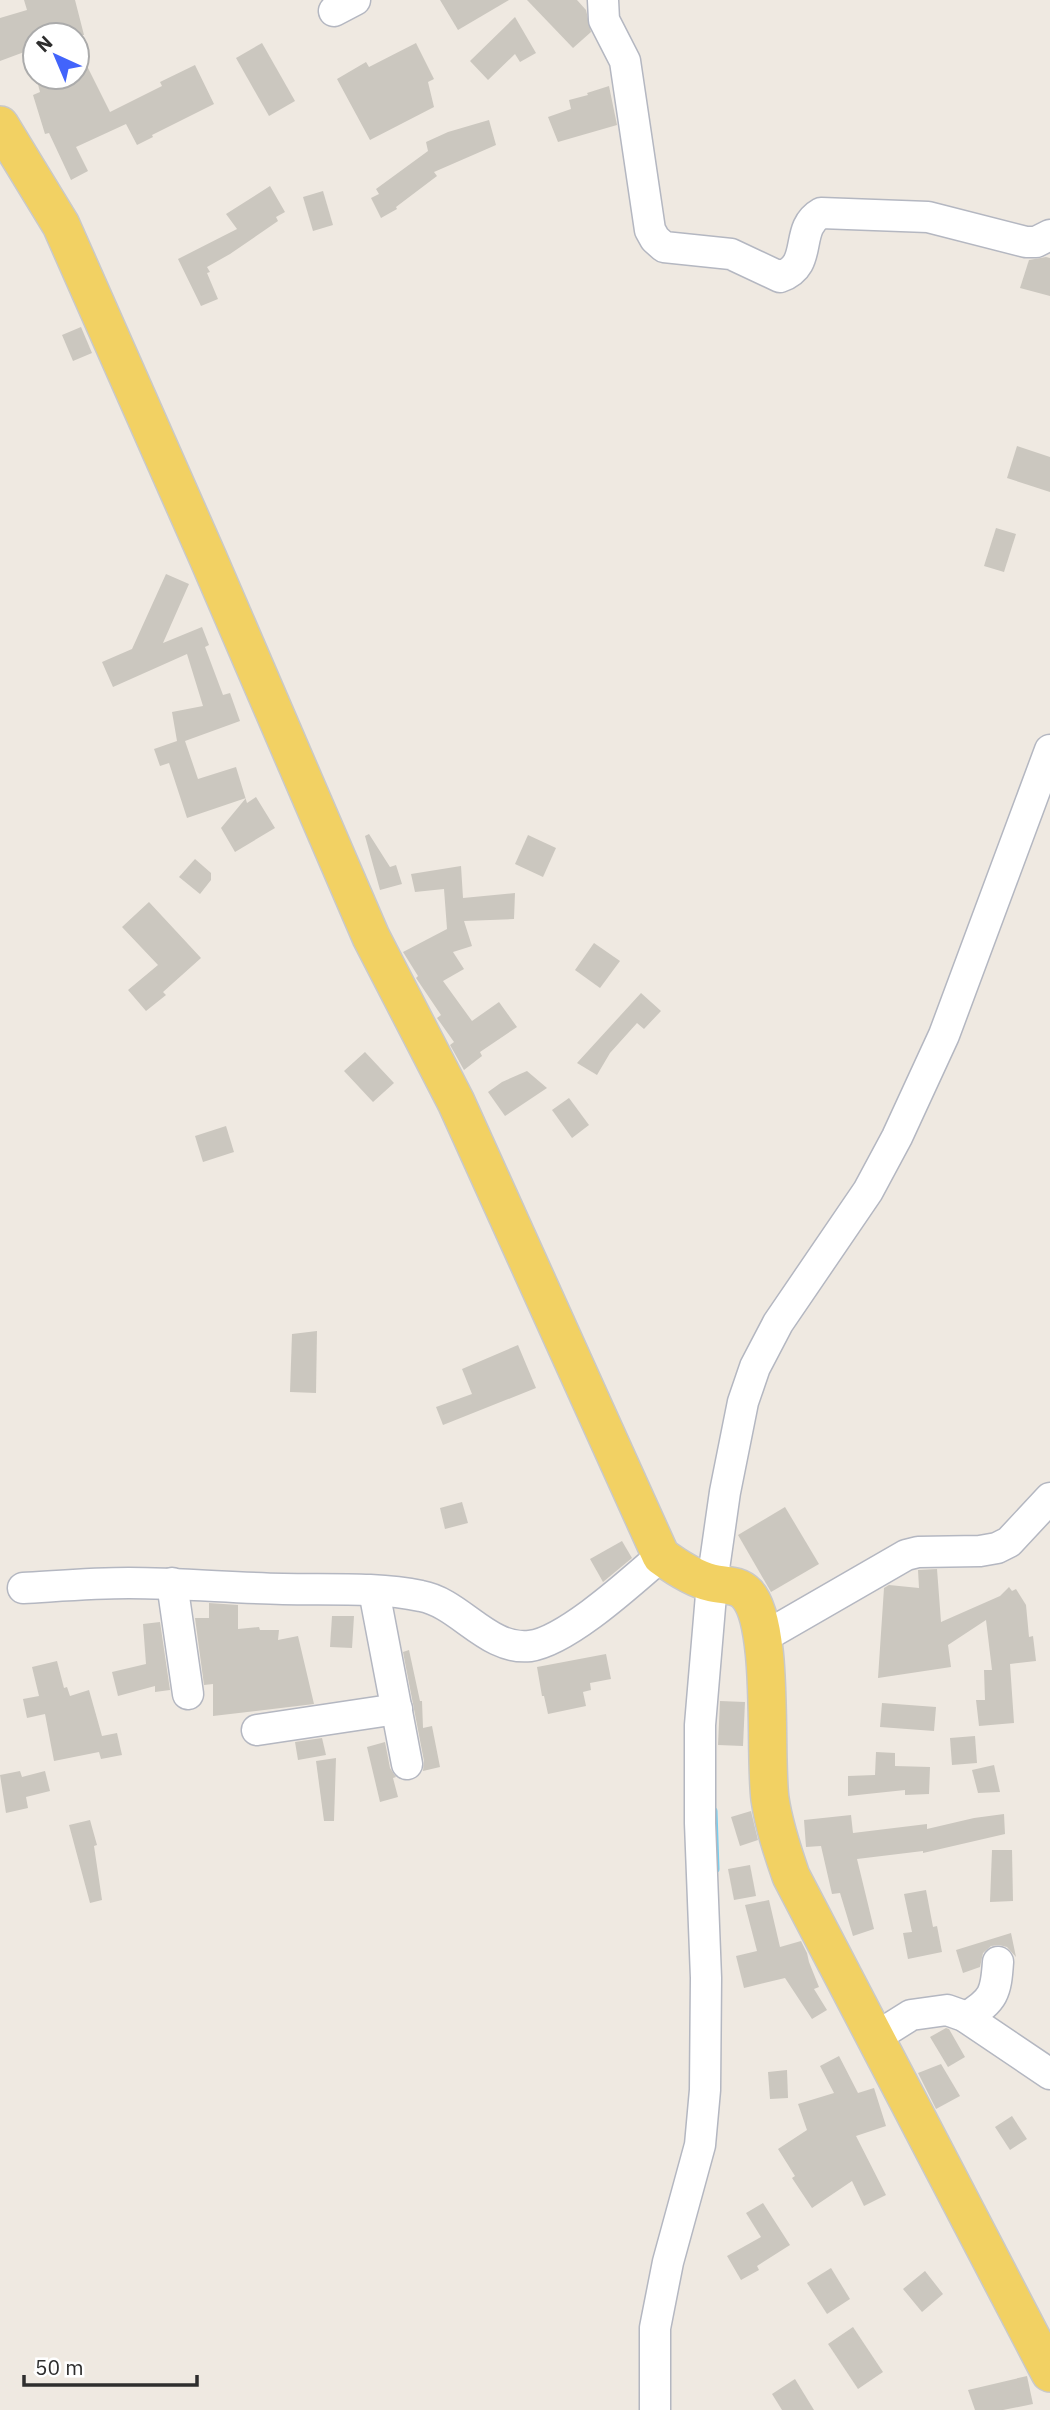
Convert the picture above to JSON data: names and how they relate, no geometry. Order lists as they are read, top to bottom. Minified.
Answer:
{"scale_bar":"50 m","north":"top left"}
